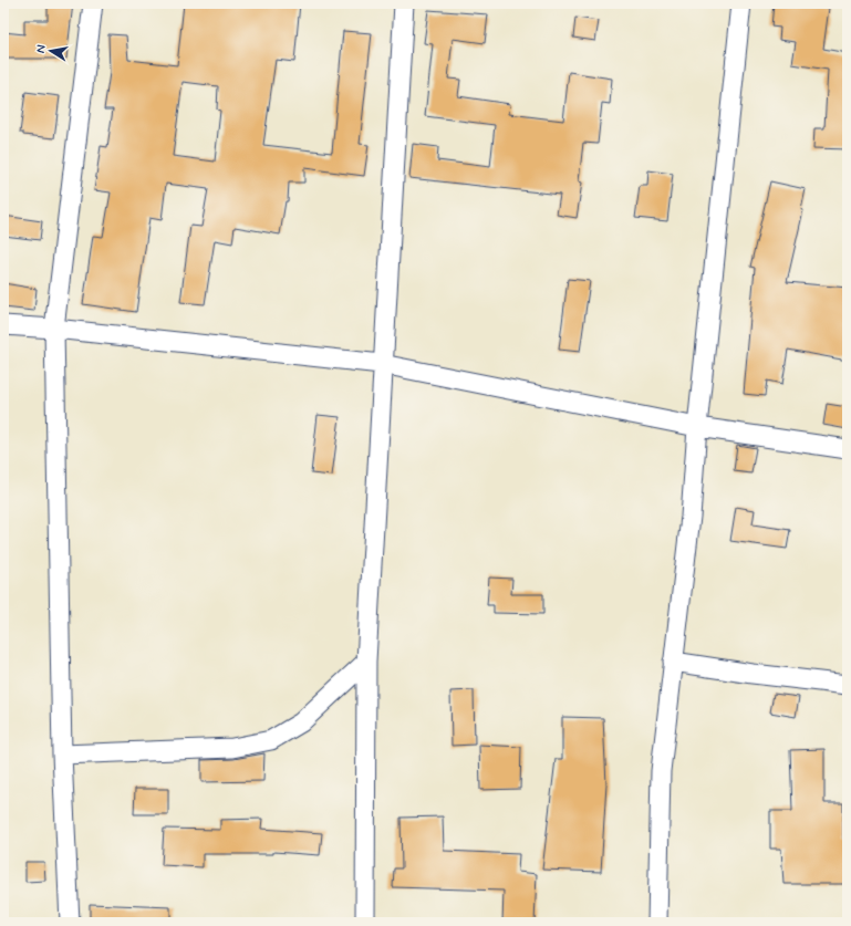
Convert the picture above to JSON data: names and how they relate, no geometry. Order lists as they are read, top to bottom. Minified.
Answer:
{"north":"left"}
